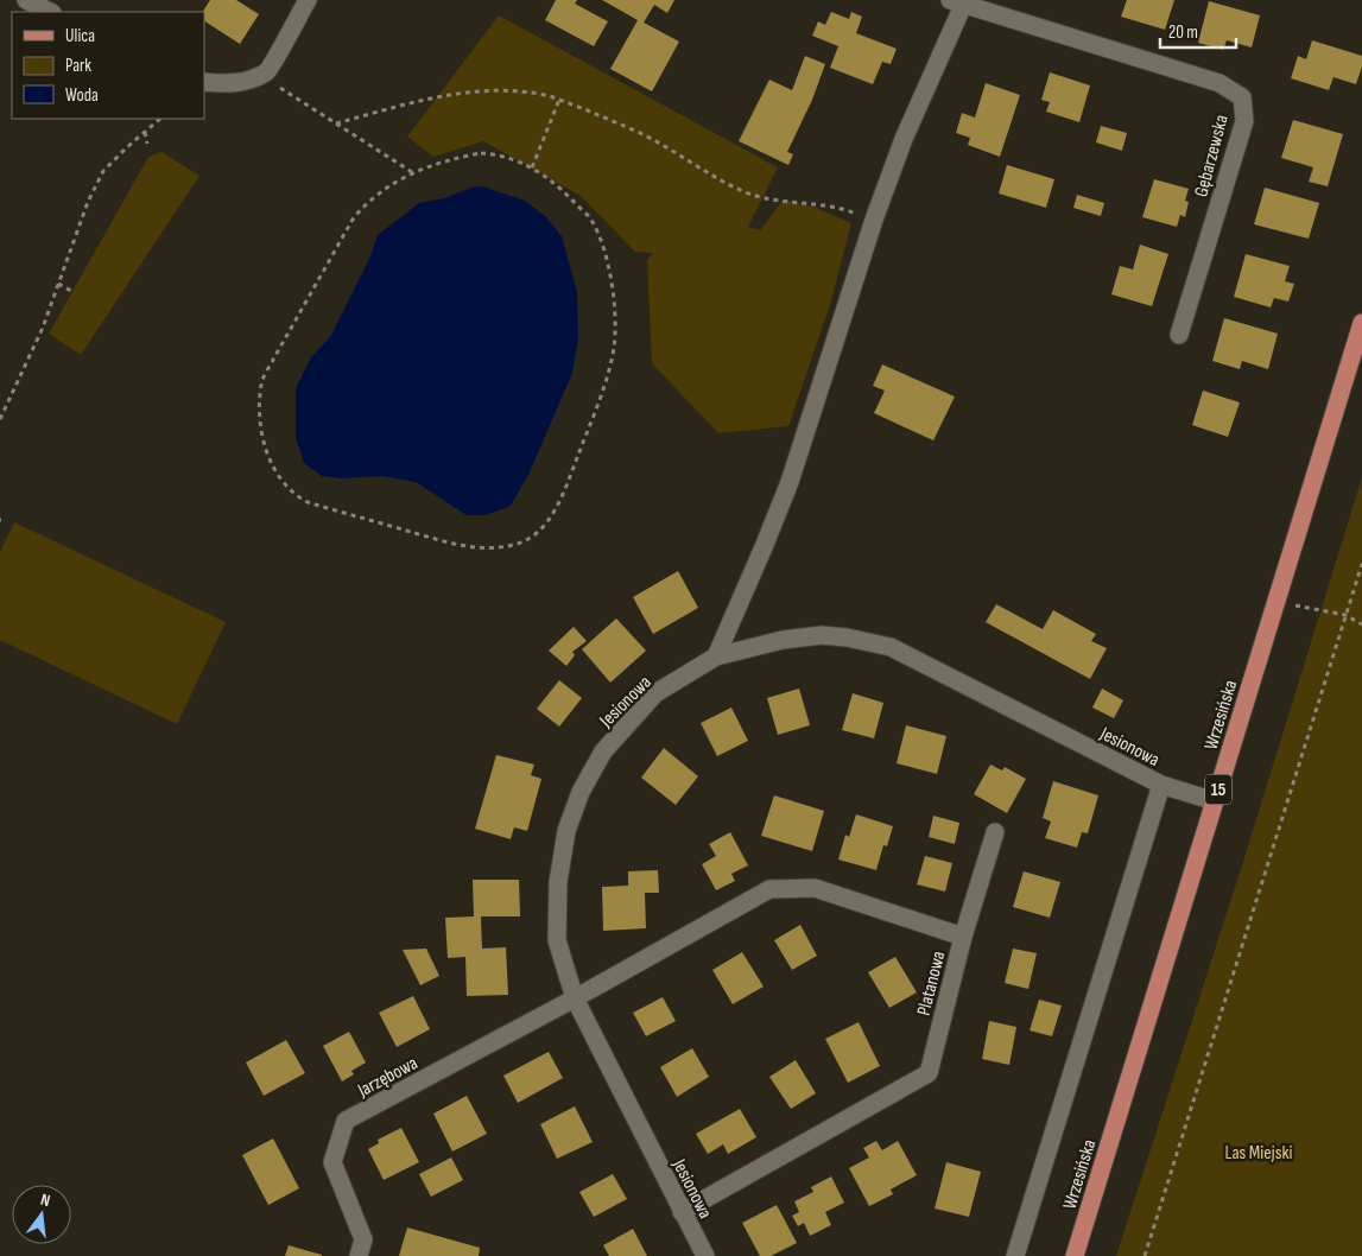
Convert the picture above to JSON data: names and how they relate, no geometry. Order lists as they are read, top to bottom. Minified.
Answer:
{"streets":{"main road":["Wrzesińska","15"],"street":["Gębarzewska","Jesionowa","Platanowa","Jarzębowa"]},"crossings":[["Jesionowa","Wrzesińska"],["Jesionowa","Platanowa"],["Jesionowa","Jarzębowa"],["Platanowa","Jarzębowa"]],"parks":["Las Miejski"],"legend":["Ulica","Park","Woda"],"scale_bar":"20 m","north":"top"}
